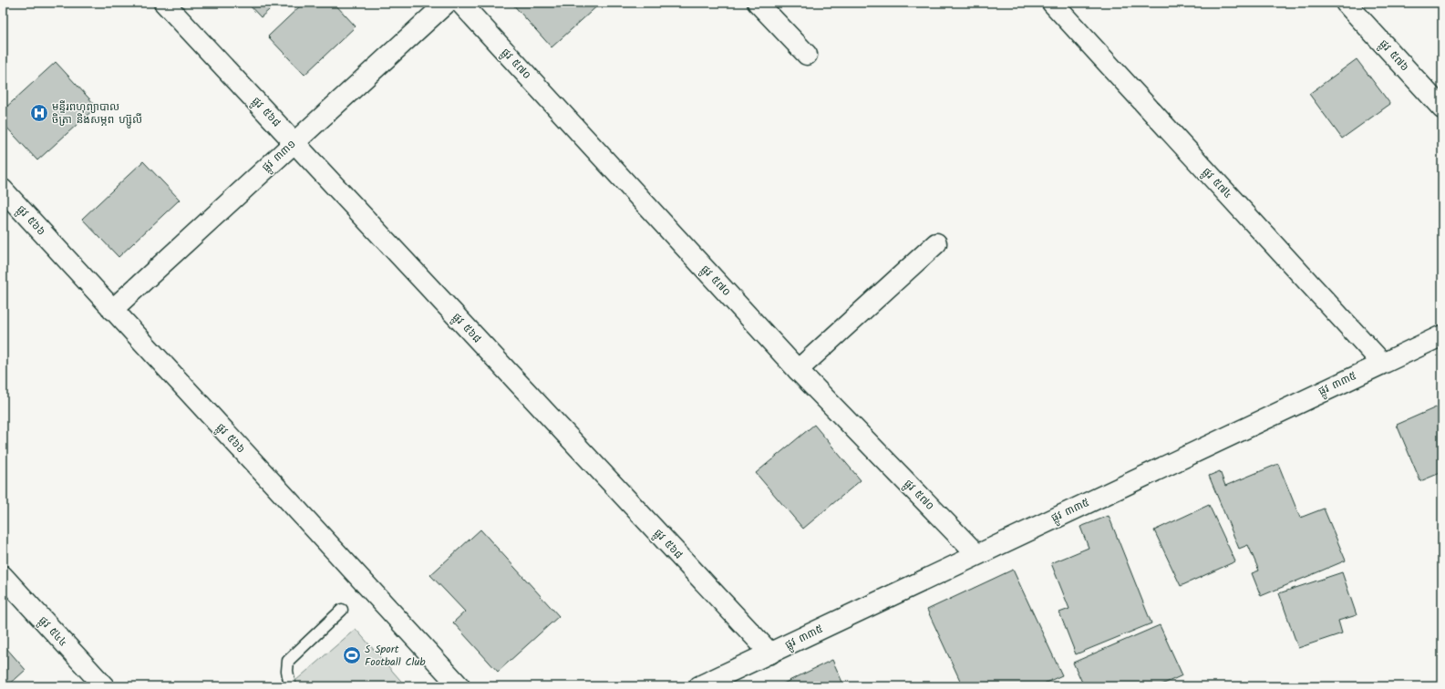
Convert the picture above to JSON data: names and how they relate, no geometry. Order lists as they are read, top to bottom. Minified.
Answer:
{"streets":{"street":["ផ្លូវ ៥៧៦","ផ្លូវ ៥៧០","ផ្លូវ ៥៦៨","ផ្លូវ ៣៣១","ផ្លូវ ៥៧៤","ផ្លូវ ៥៦៦","ផ្លូវ ៣៣៥","ផ្លូវ ៥៤៤"]},"crossings":[["ផ្លូវ ៥៧០","ផ្លូវ ៣៣៥"],["ផ្លូវ ៥៦៨","ផ្លូវ ៣៣១"],["ផ្លូវ ៥៦៨","ផ្លូវ ៣៣៥"],["ផ្លូវ ៣៣១","ផ្លូវ ៥៦៦"],["ផ្លូវ ៥៧៤","ផ្លូវ ៣៣៥"]],"places":{"hospital":["មន្ទីរពហុព្យាបាល ចិត្រា និងសម្ភព ហ្ស៊ូលី"],"sports":["S Sport Football Club"]}}
